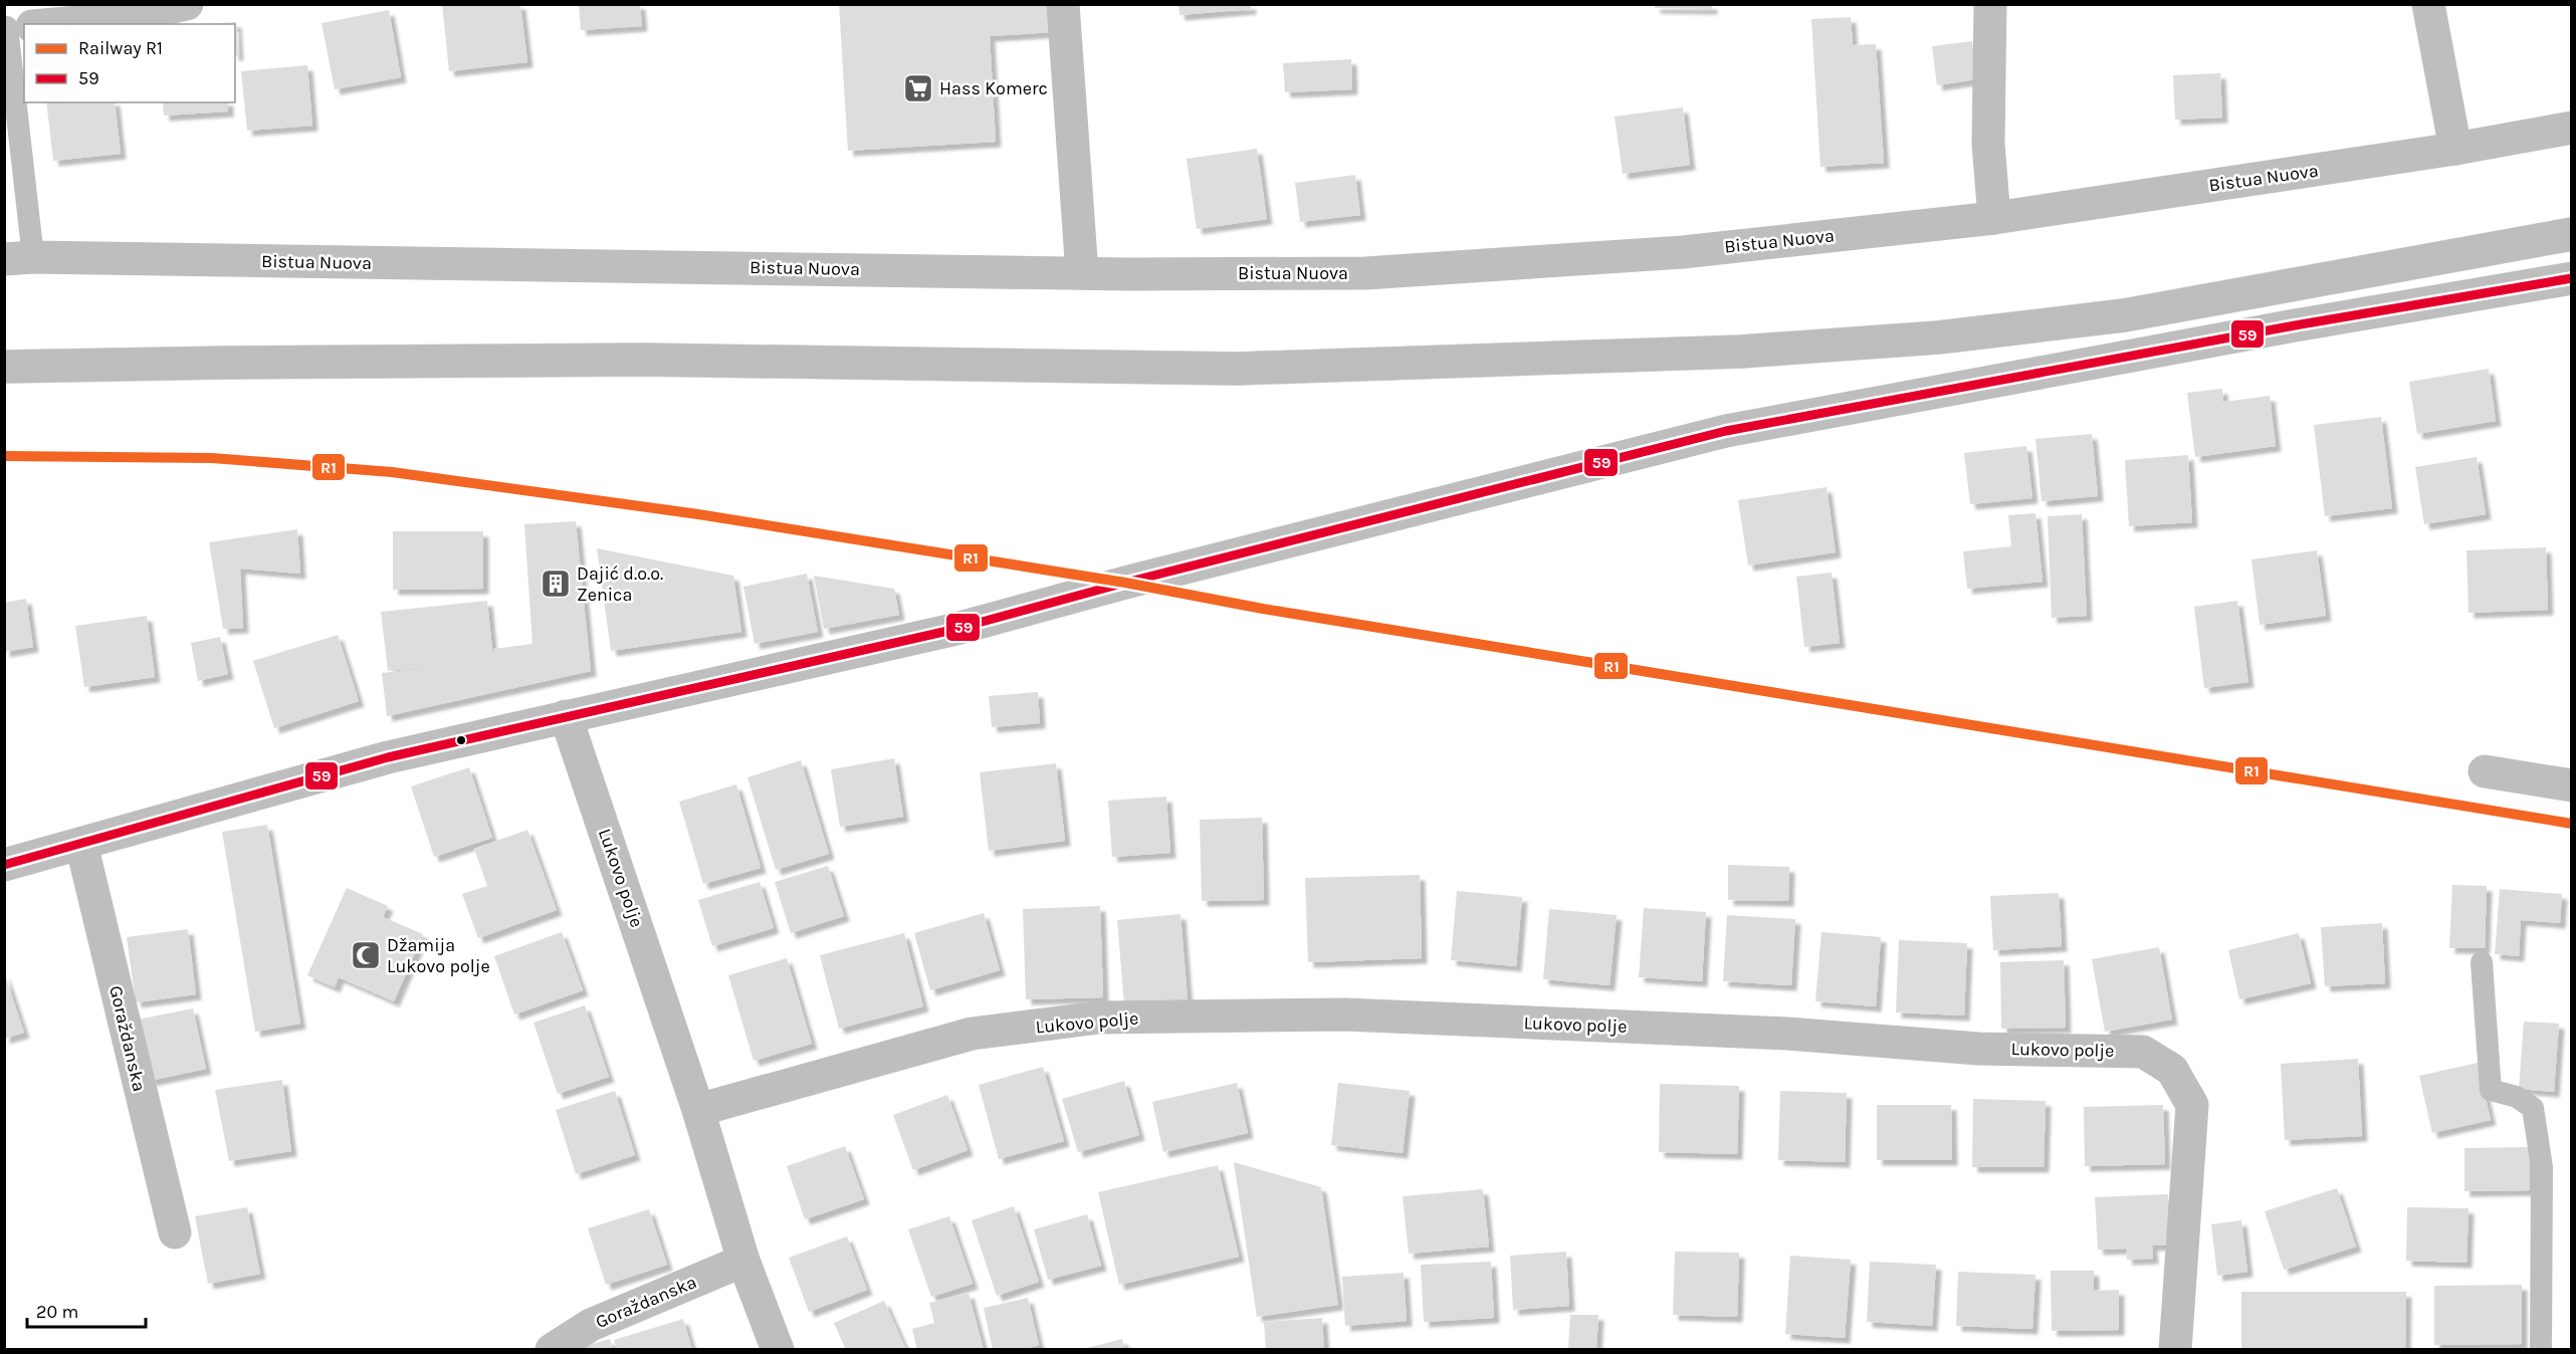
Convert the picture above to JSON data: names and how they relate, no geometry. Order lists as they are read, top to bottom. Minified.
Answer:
{"streets":{"street":["Bistua Nuova","Lukovo polje","Goraždanska"]},"crossings":[["Lukovo polje","Goraždanska"]],"places":{"supermarket":["Hass Komerc"],"building":["Dajić d.o.o. Zenica"],"mosque":["Džamija Lukovo polje"]},"lines":["transit line 59","rail line R1"],"legend":["Railway R1","59"],"scale_bar":"20 m"}
